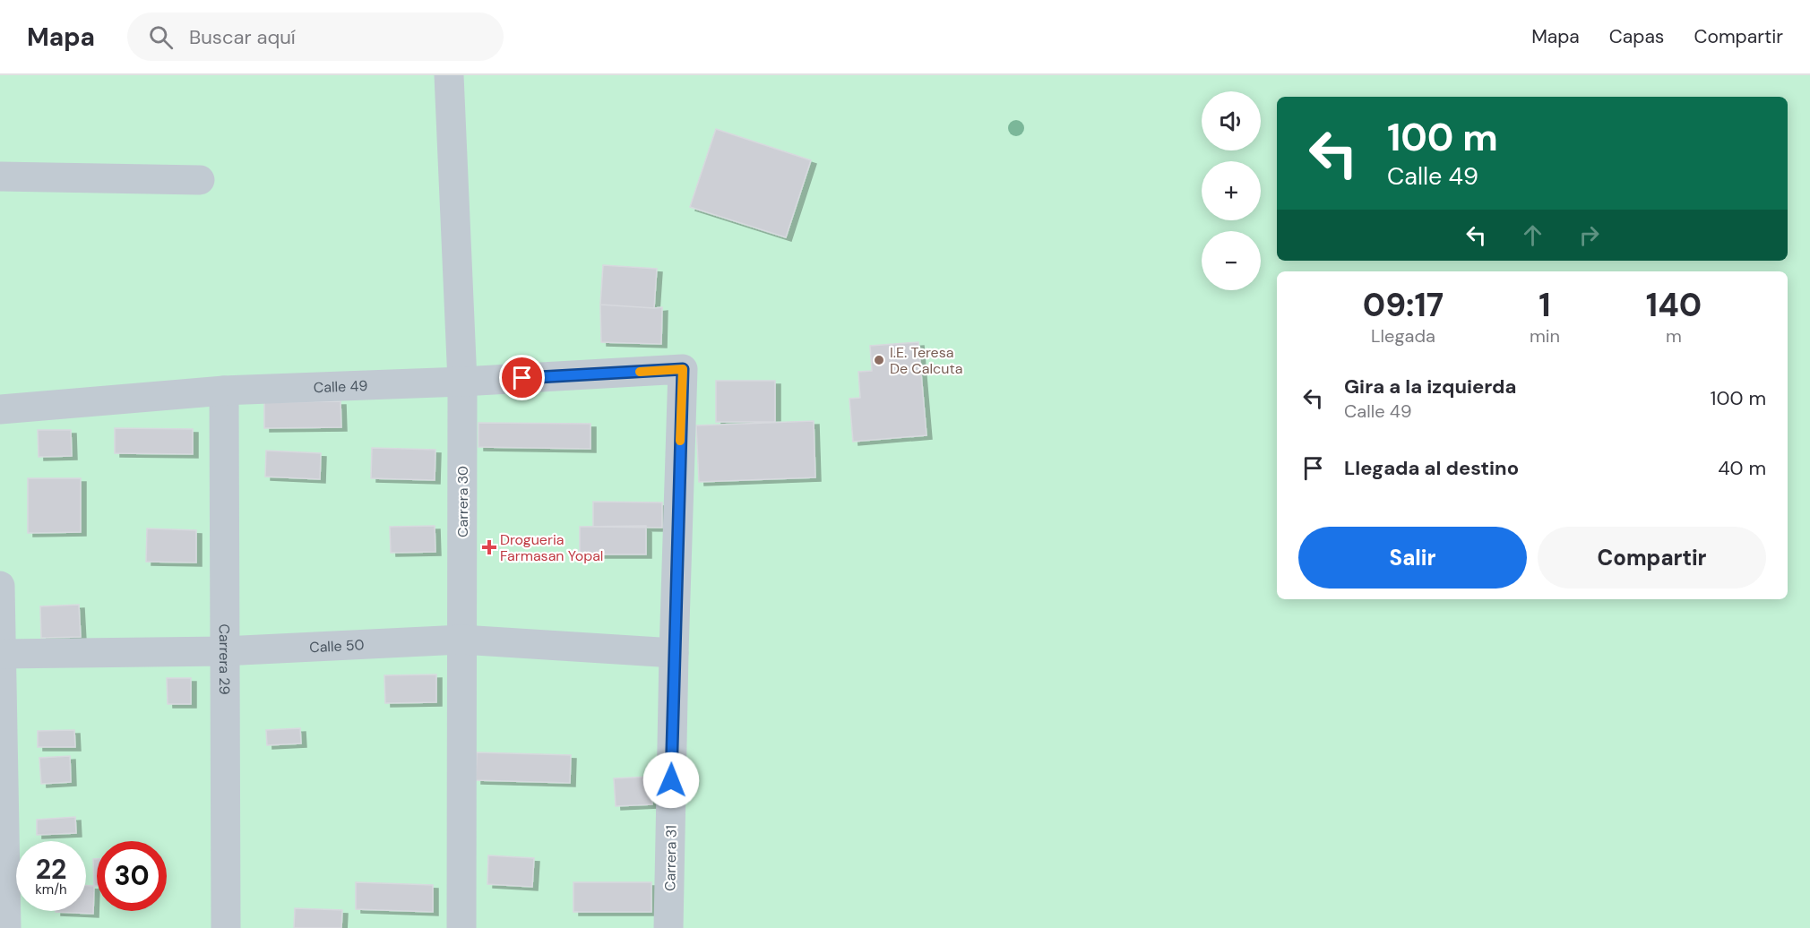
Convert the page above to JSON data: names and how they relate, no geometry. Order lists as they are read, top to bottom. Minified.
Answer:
{"streets":{"street":["Calle 49","Carrera 30","Calle 50","Carrera 29","Carrera 31"]},"crossings":[["Calle 49","Carrera 30"],["Calle 49","Carrera 29"],["Calle 49","Carrera 31"],["Carrera 30","Calle 50"],["Calle 50","Carrera 29"],["Calle 50","Carrera 31"]],"places":{"other":["I.E. Teresa De Calcuta"],"health":["Drogueria Farmasan Yopal"]},"page":{"header":"Mapa","search":"Buscar aquí","nav":["Mapa","Capas","Compartir"],"map_buttons":["+","−"],"turn":["100 m","Calle 49"],"eta":["09:17","Llegada","1","min","140","m"],"list":[{"name":"Gira a la izquierda","note":"Calle 49","value":"100 m"},{"name":"Llegada al destino","value":"40 m"}],"buttons":["Salir","Compartir"],"speed":"22 km/h","limit":"30"}}
